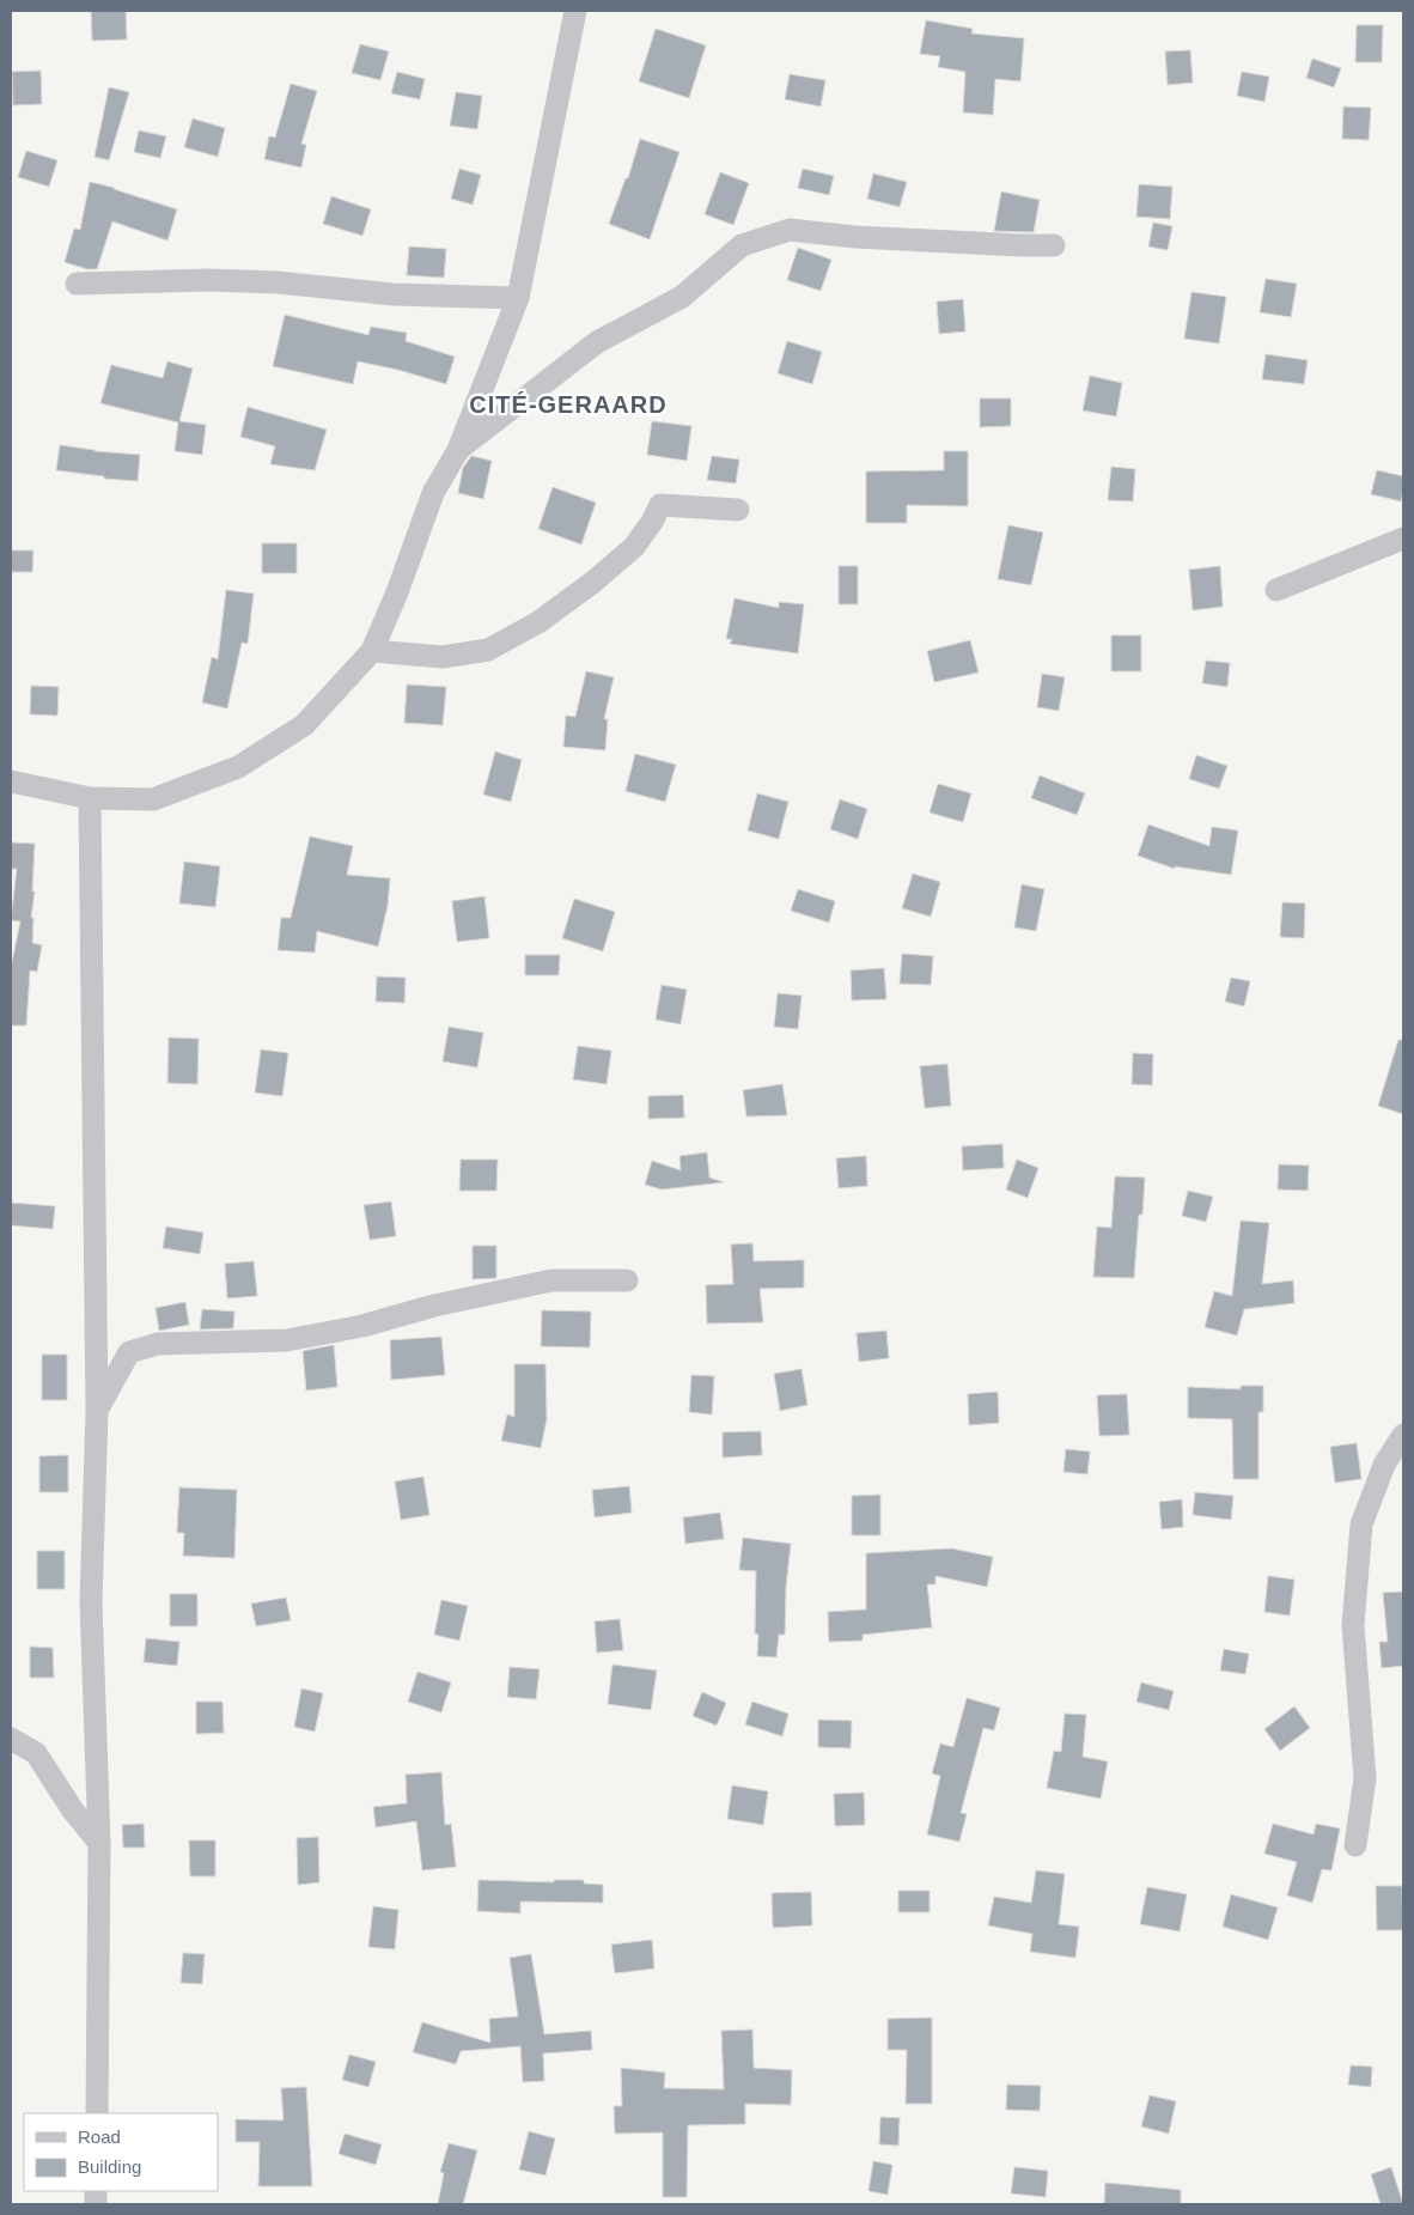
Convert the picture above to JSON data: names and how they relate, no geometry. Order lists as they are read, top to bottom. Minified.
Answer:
{"districts":["CITÉ-GERAARD"],"legend":["Road","Building"]}
